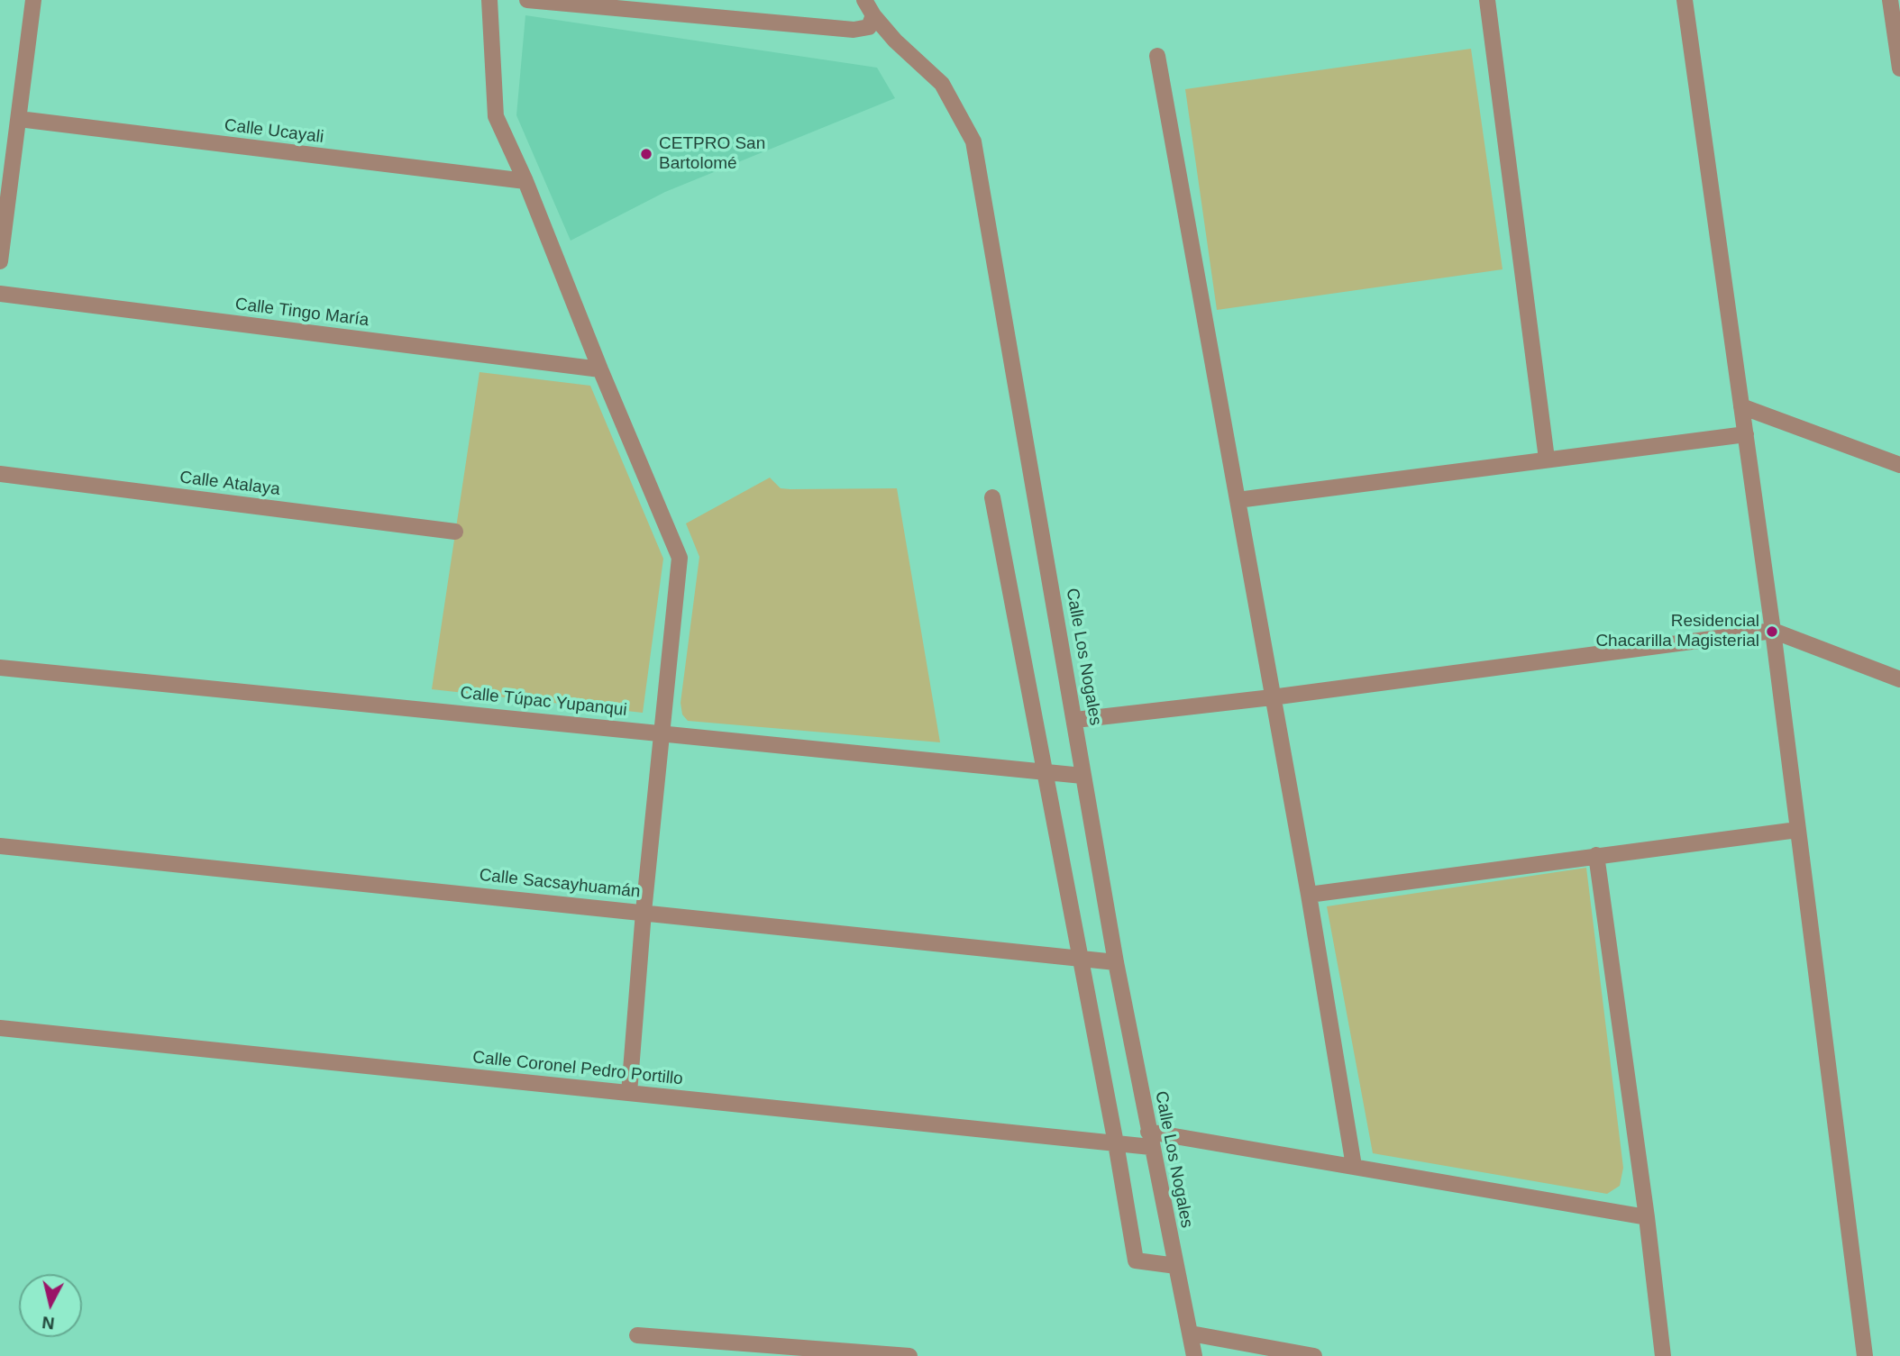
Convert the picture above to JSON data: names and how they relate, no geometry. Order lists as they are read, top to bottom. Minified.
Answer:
{"streets":{"street":["Calle Ucayali","Calle Tingo María","Calle Atalaya","Calle Los Nogales","Calle Túpac Yupanqui","Calle Sacsayhuamán","Calle Coronel Pedro Portillo"]},"crossings":[["Calle Los Nogales","Calle Túpac Yupanqui"],["Calle Los Nogales","Calle Sacsayhuamán"],["Calle Los Nogales","Calle Coronel Pedro Portillo"]],"places":["CETPRO San Bartolomé","Residencial Chacarilla Magisterial"],"north":"bottom"}
